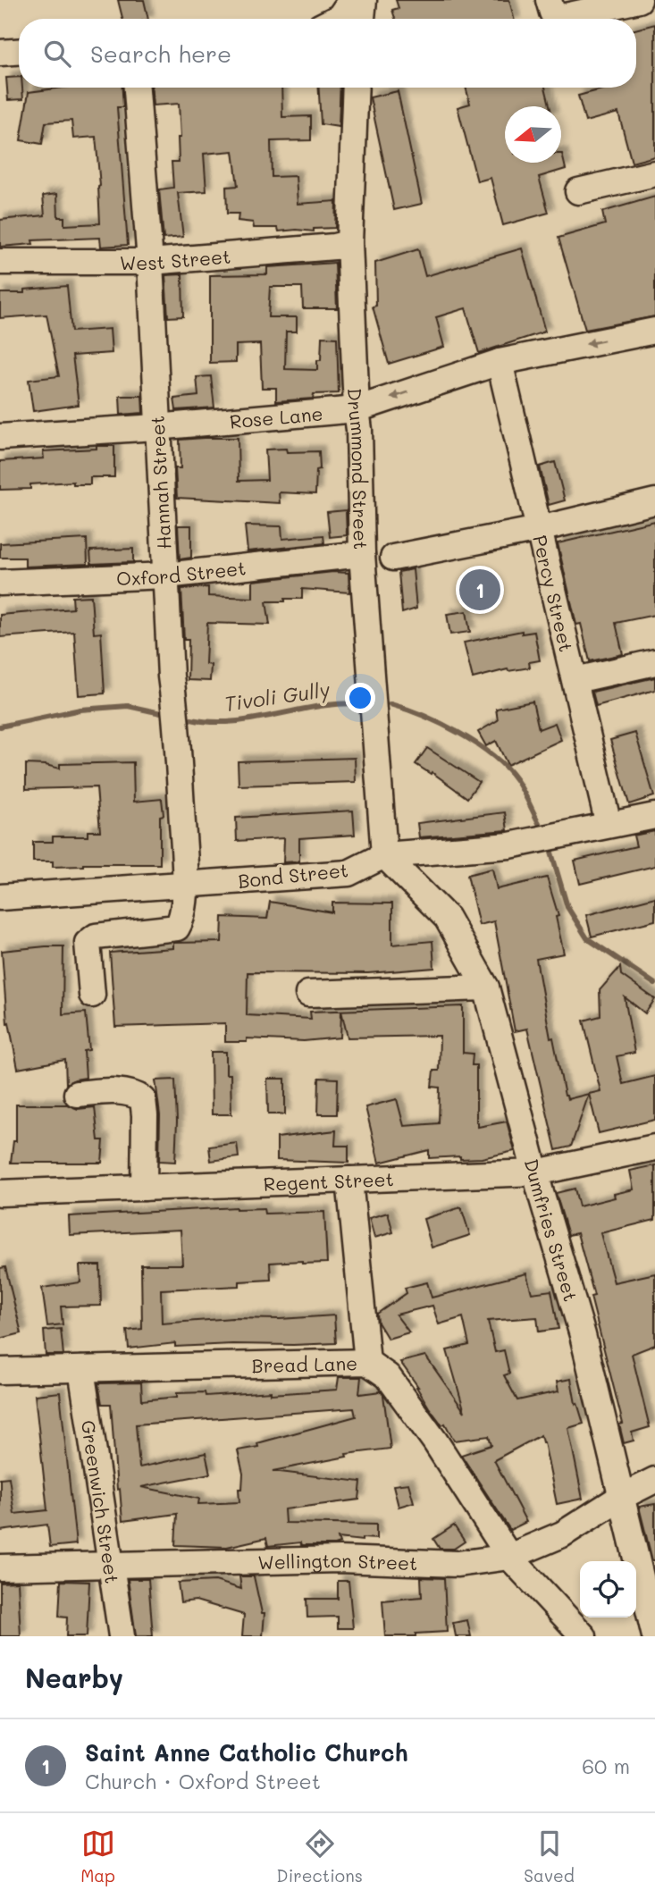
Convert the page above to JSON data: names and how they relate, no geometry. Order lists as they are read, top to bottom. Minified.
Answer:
{"streets":{"street":["West Street","Rose Lane","Drummond Street","Hannah Street","Oxford Street","Percy Street","Bond Street","Regent Street","Dumfries Street","Bread Lane","Greenwich Street","Wellington Street"]},"crossings":[["West Street","Drummond Street"],["West Street","Hannah Street"],["Rose Lane","Drummond Street"],["Rose Lane","Hannah Street"],["Rose Lane","Percy Street"],["Drummond Street","Oxford Street"],["Drummond Street","Bond Street"],["Drummond Street","Dumfries Street"],["Hannah Street","Oxford Street"],["Hannah Street","Bond Street"],["Percy Street","Bond Street"],["Bond Street","Dumfries Street"],["Regent Street","Dumfries Street"],["Dumfries Street","Wellington Street"],["Bread Lane","Greenwich Street"],["Bread Lane","Wellington Street"],["Greenwich Street","Wellington Street"]],"water":["Tivoli Gully"],"north":"left","page":{"search":"Search here","pins":"1","heading":"Nearby","list":[{"mark":"1","name":"Saint Anne Catholic Church","note":"Church · Oxford Street","value":"60 m"}],"nav":["Map","Directions","Saved"]}}
